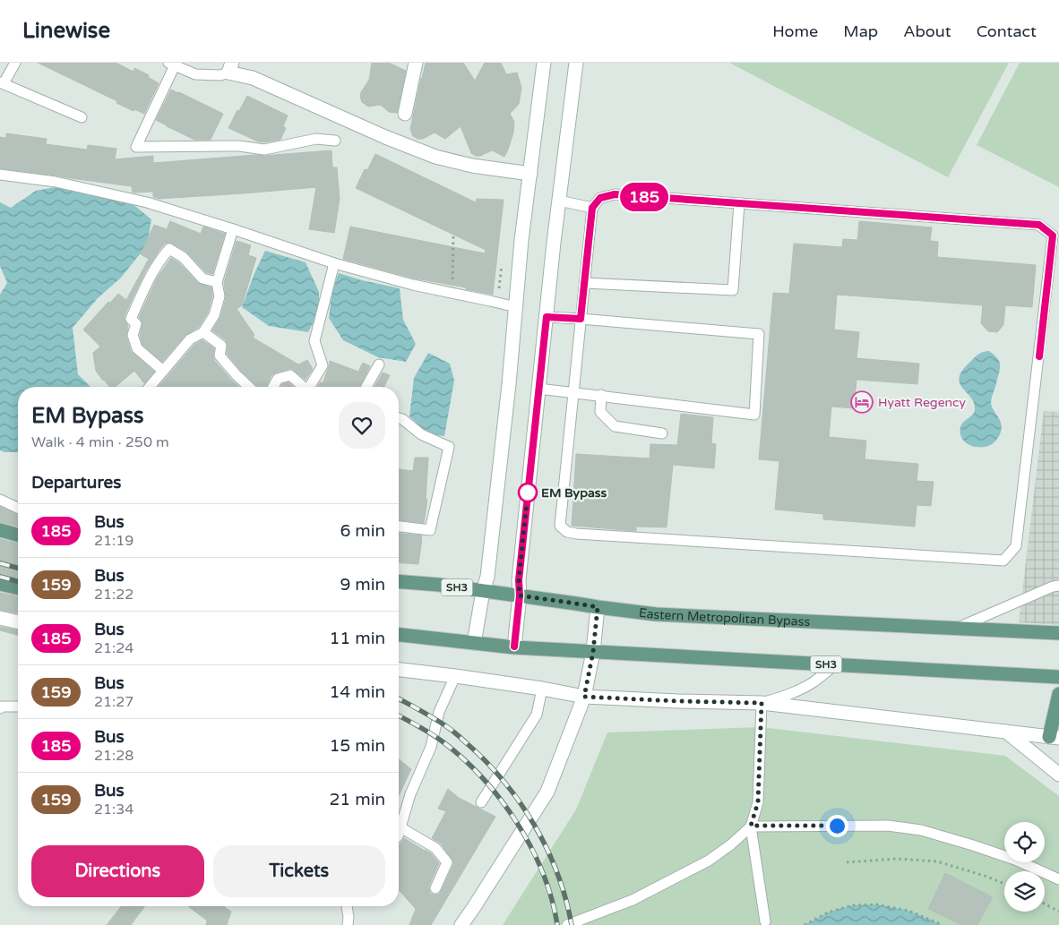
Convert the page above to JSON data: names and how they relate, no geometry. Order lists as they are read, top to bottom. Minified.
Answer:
{"streets":{"main road":["SH3","Eastern Metropolitan Bypass"]},"places":{"hotel":["Hyatt Regency"],"other":["EM Bypass"]},"lines":["bus line 185"],"page":{"header":"Linewise","nav":["Home","Map","About","Contact"],"on_map":"185","heading":[["EM Bypass","Walk · 4 min · 250 m"],"Departures"],"list":[{"mark":"185","name":"Bus","note":"21:19","value":"6 min"},{"mark":"159","name":"Bus","note":"21:22","value":"9 min"},{"mark":"185","name":"Bus","note":"21:24","value":"11 min"},{"mark":"159","name":"Bus","note":"21:27","value":"14 min"},{"mark":"185","name":"Bus","note":"21:28","value":"15 min"},{"mark":"159","name":"Bus","note":"21:34","value":"21 min"}],"buttons":["Directions","Tickets"]}}
